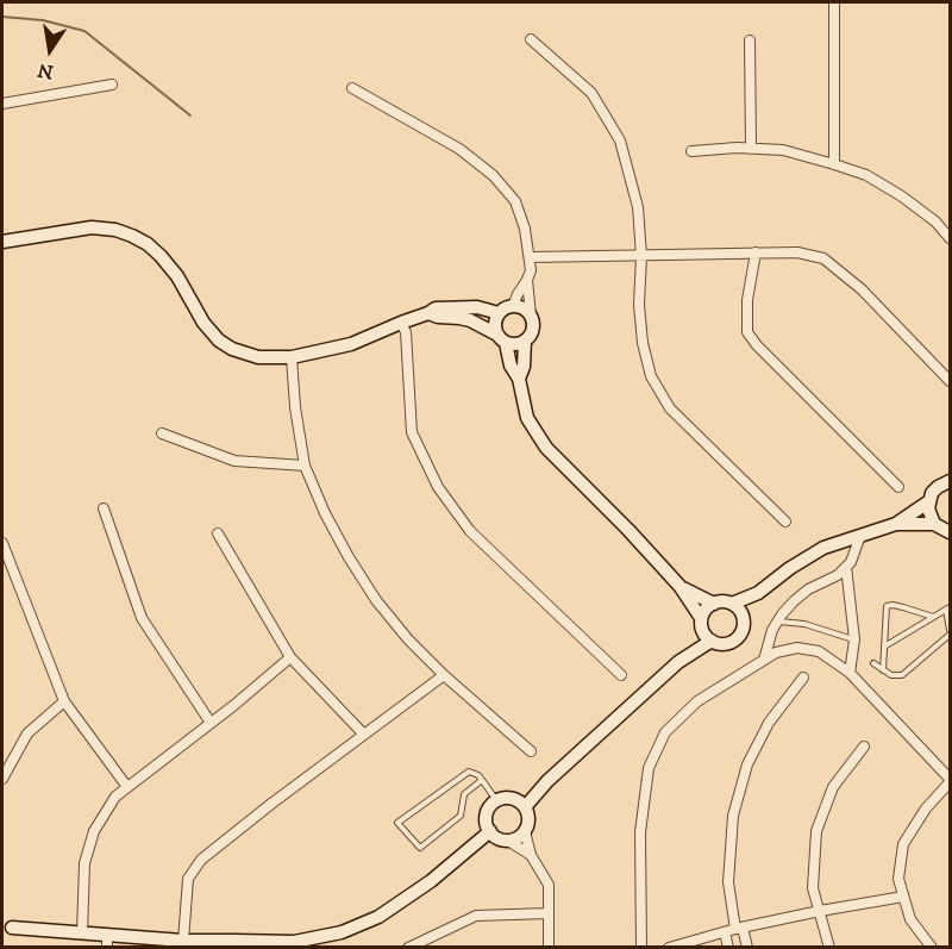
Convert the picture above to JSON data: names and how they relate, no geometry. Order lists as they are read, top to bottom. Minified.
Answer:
{"north":"bottom"}
